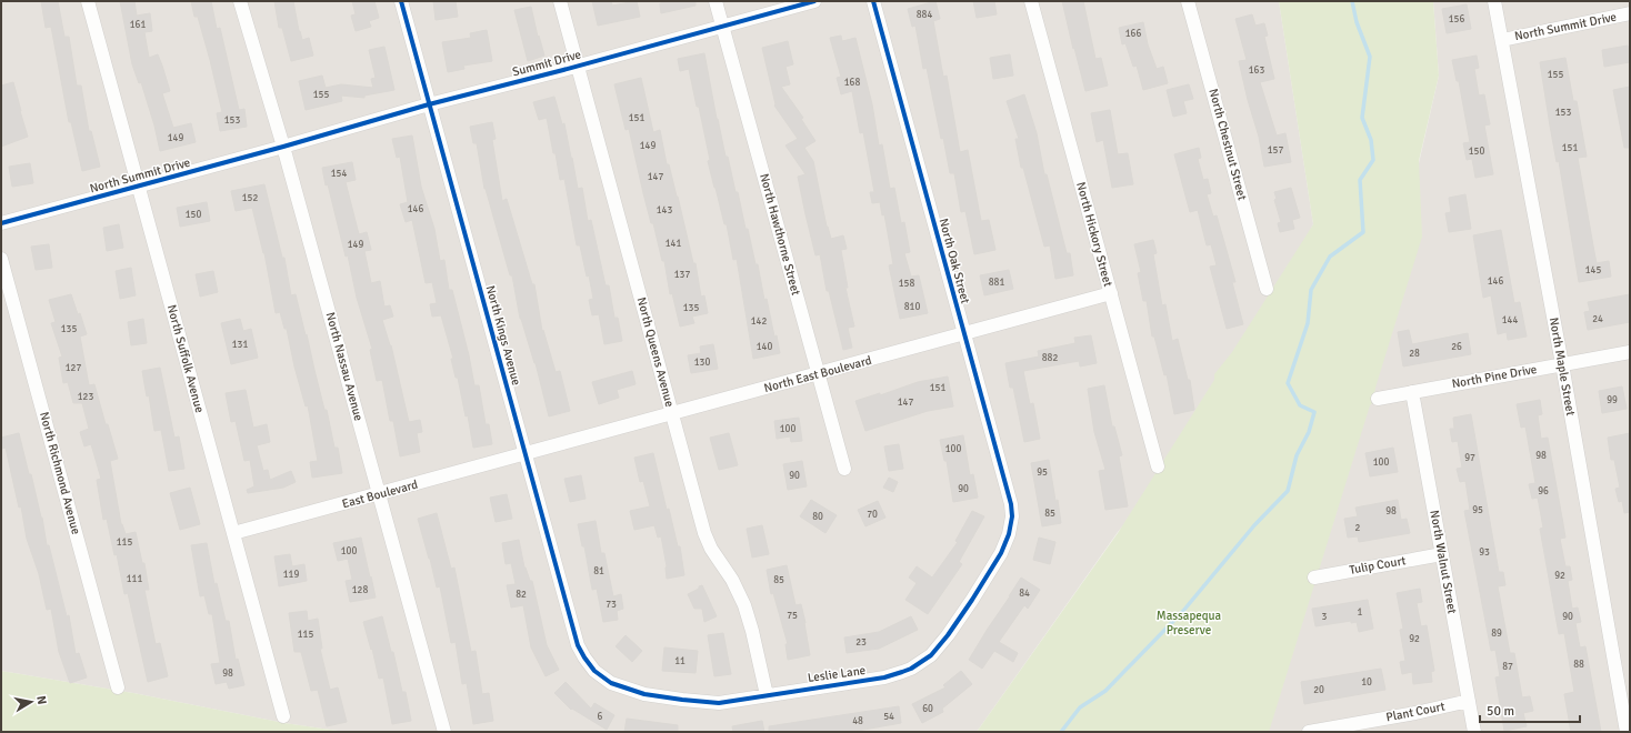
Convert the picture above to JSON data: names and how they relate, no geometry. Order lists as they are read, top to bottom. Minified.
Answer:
{"streets":{"street":["North Summit Drive","Summit Drive","North Chestnut Street","North Hawthorne Street","North Hickory Street","North Oak Street","North Kings Avenue","North Queens Avenue","North Suffolk Avenue","North Nassau Avenue","North Maple Street","North East Boulevard","North Pine Drive","North Richmond Avenue","East Boulevard","North Walnut Street","Tulip Court","Leslie Lane","Plant Court"]},"crossings":[["North Summit Drive","Summit Drive"],["North Summit Drive","North Suffolk Avenue"],["North Summit Drive","North Nassau Avenue"],["North Summit Drive","North Maple Street"],["Summit Drive","North Hawthorne Street"],["Summit Drive","North Kings Avenue"],["Summit Drive","North Queens Avenue"],["Summit Drive","North Nassau Avenue"],["North Hawthorne Street","North East Boulevard"],["North Hickory Street","North East Boulevard"],["North Oak Street","North East Boulevard"],["North Oak Street","Leslie Lane"],["North Kings Avenue","North East Boulevard"],["North Kings Avenue","East Boulevard"],["North Kings Avenue","Leslie Lane"],["North Queens Avenue","North East Boulevard"],["North Queens Avenue","Leslie Lane"],["North Suffolk Avenue","East Boulevard"],["North Nassau Avenue","East Boulevard"],["North Maple Street","North Pine Drive"],["North East Boulevard","East Boulevard"],["North Pine Drive","North Walnut Street"],["North Walnut Street","Tulip Court"],["North Walnut Street","Plant Court"]],"parks":["Massapequa Preserve"],"house_numbers":["884","156","161","166","163","155","168","155","153","151","153","149","149","151","157","150","154","147","152","146","143","150","141","149","145","137","146","881","158","810","135","24","144","142","135","131","140","26","28","882","130","127","151","123","99","147","100","100","98","97","100","95","90","90","96","95","98","85","70","80","2","115","100","93","81","119","92","111","85","128","84","82","73","1","75","3","90","89","115","92","23","11","88","87","98","10","20","60","6","54","48"],"scale_bar":"50 m","north":"right"}
